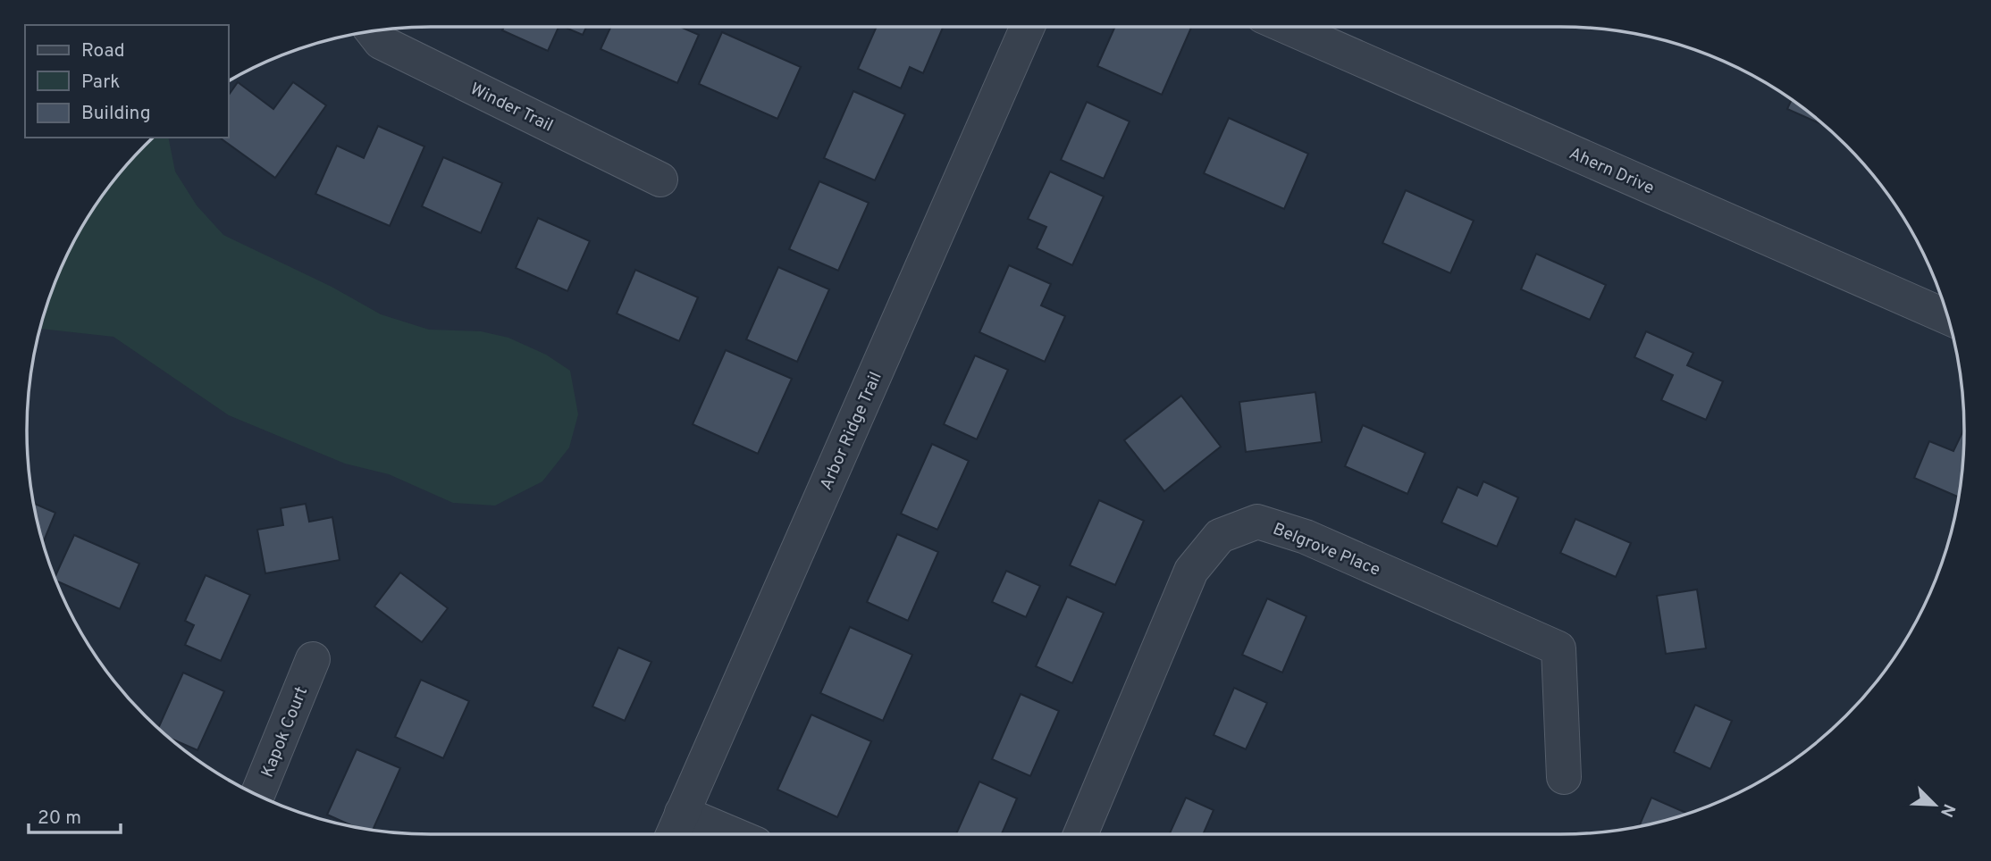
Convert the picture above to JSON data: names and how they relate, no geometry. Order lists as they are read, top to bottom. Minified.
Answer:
{"streets":{"street":["Winder Trail","Ahern Drive","Arbor Ridge Trail","Belgrove Place","Kapok Court"]},"legend":["Road","Park","Building"],"scale_bar":"20 m","north":"bottom right"}
